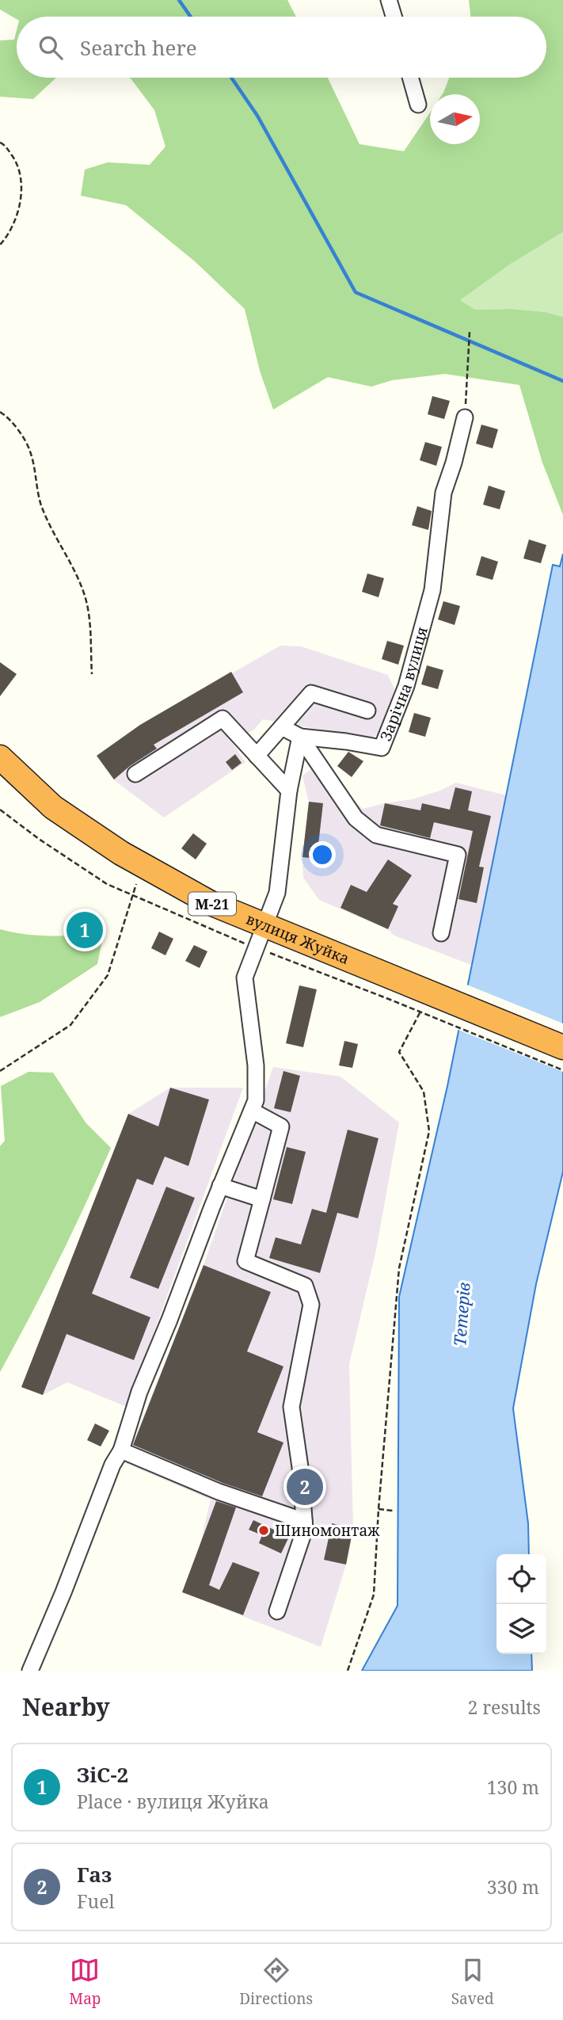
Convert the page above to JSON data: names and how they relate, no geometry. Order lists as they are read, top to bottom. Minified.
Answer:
{"streets":{"highway":["М-21","вулиця Жуйка"],"street":["Зарічна вулиця"]},"water":["Тетерів"],"places":["Шиномонтаж"],"north":"right","page":{"search":"Search here","pins":["1","2"],"heading":["Nearby","2 results"],"list":[{"mark":"1","name":"ЗіС-2","note":"Place · вулиця Жуйка","value":"130 m"},{"mark":"2","name":"Газ","note":"Fuel","value":"330 m"}],"nav":["Map","Directions","Saved"]}}
